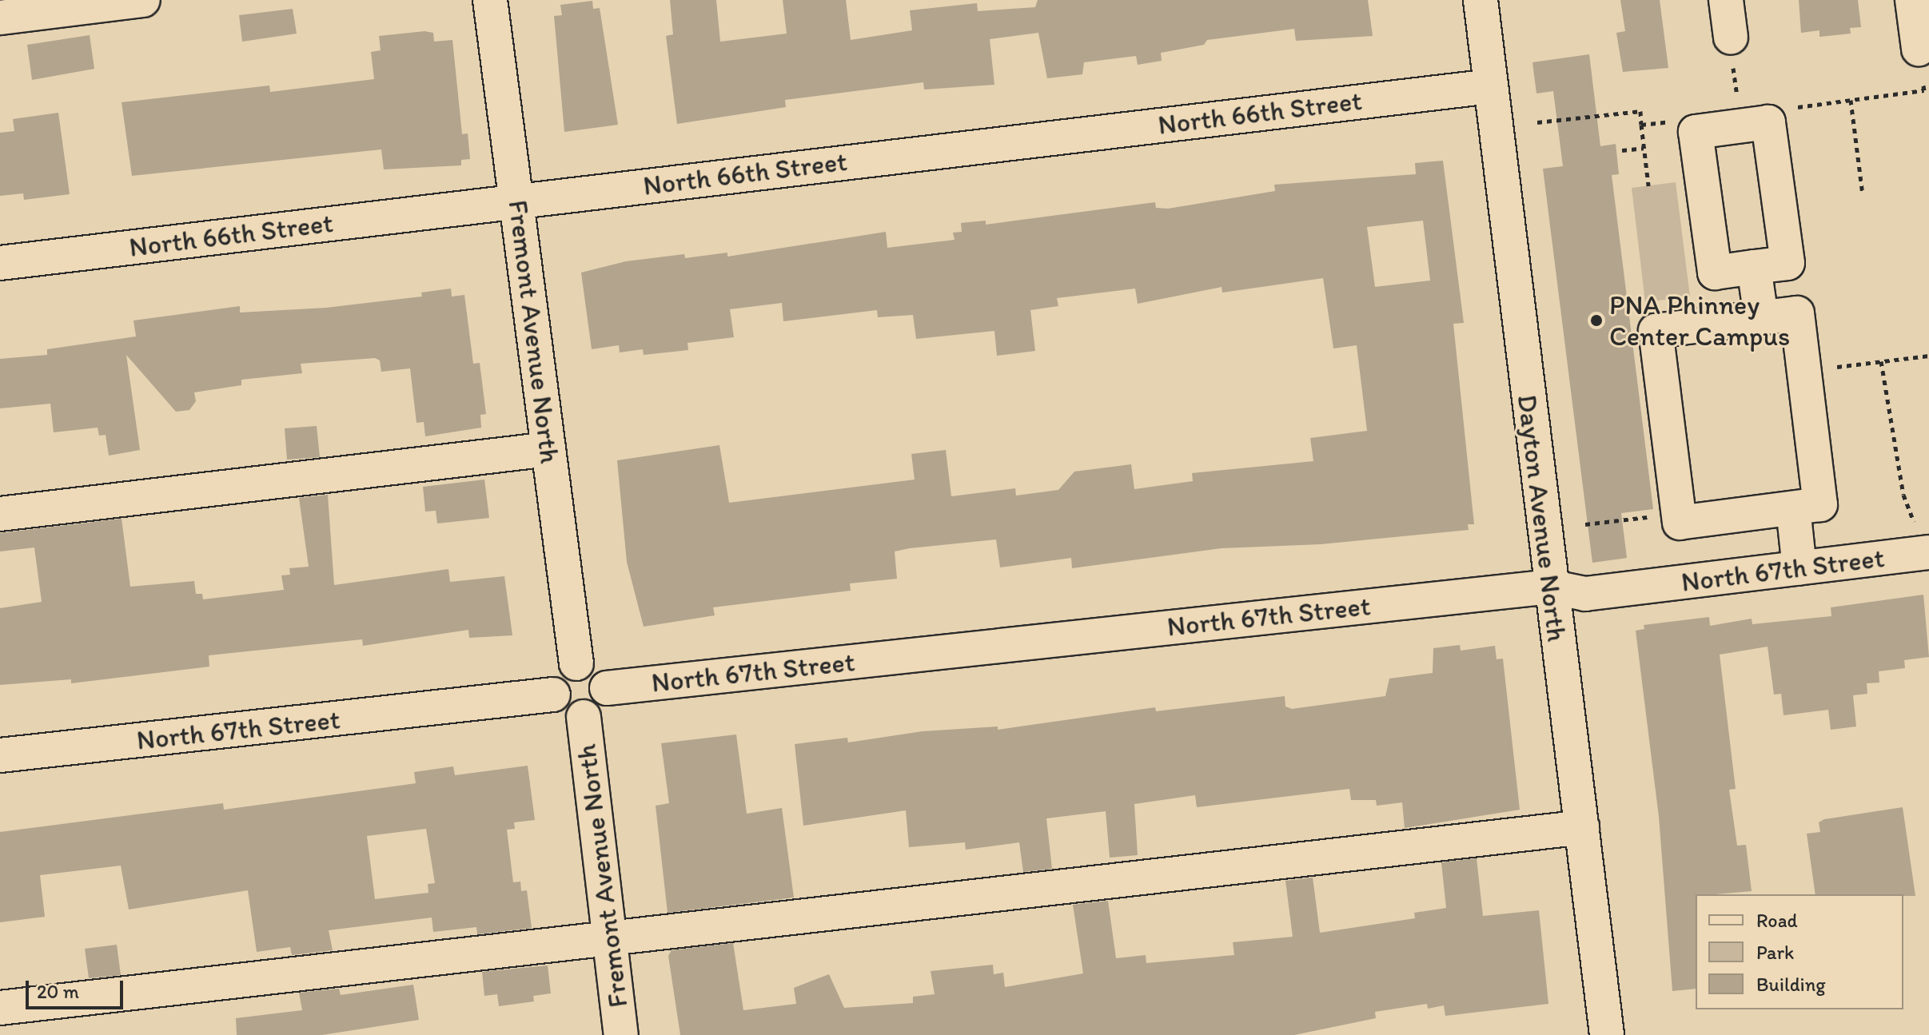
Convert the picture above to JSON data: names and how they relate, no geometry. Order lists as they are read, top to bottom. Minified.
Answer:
{"streets":{"street":["North 66th Street","Fremont Avenue North","Dayton Avenue North","North 67th Street"]},"crossings":[["North 66th Street","Fremont Avenue North"],["North 66th Street","Dayton Avenue North"],["Fremont Avenue North","North 67th Street"],["Dayton Avenue North","North 67th Street"]],"places":["PNA Phinney Center Campus"],"legend":["Road","Park","Building"],"scale_bar":"20 m"}
